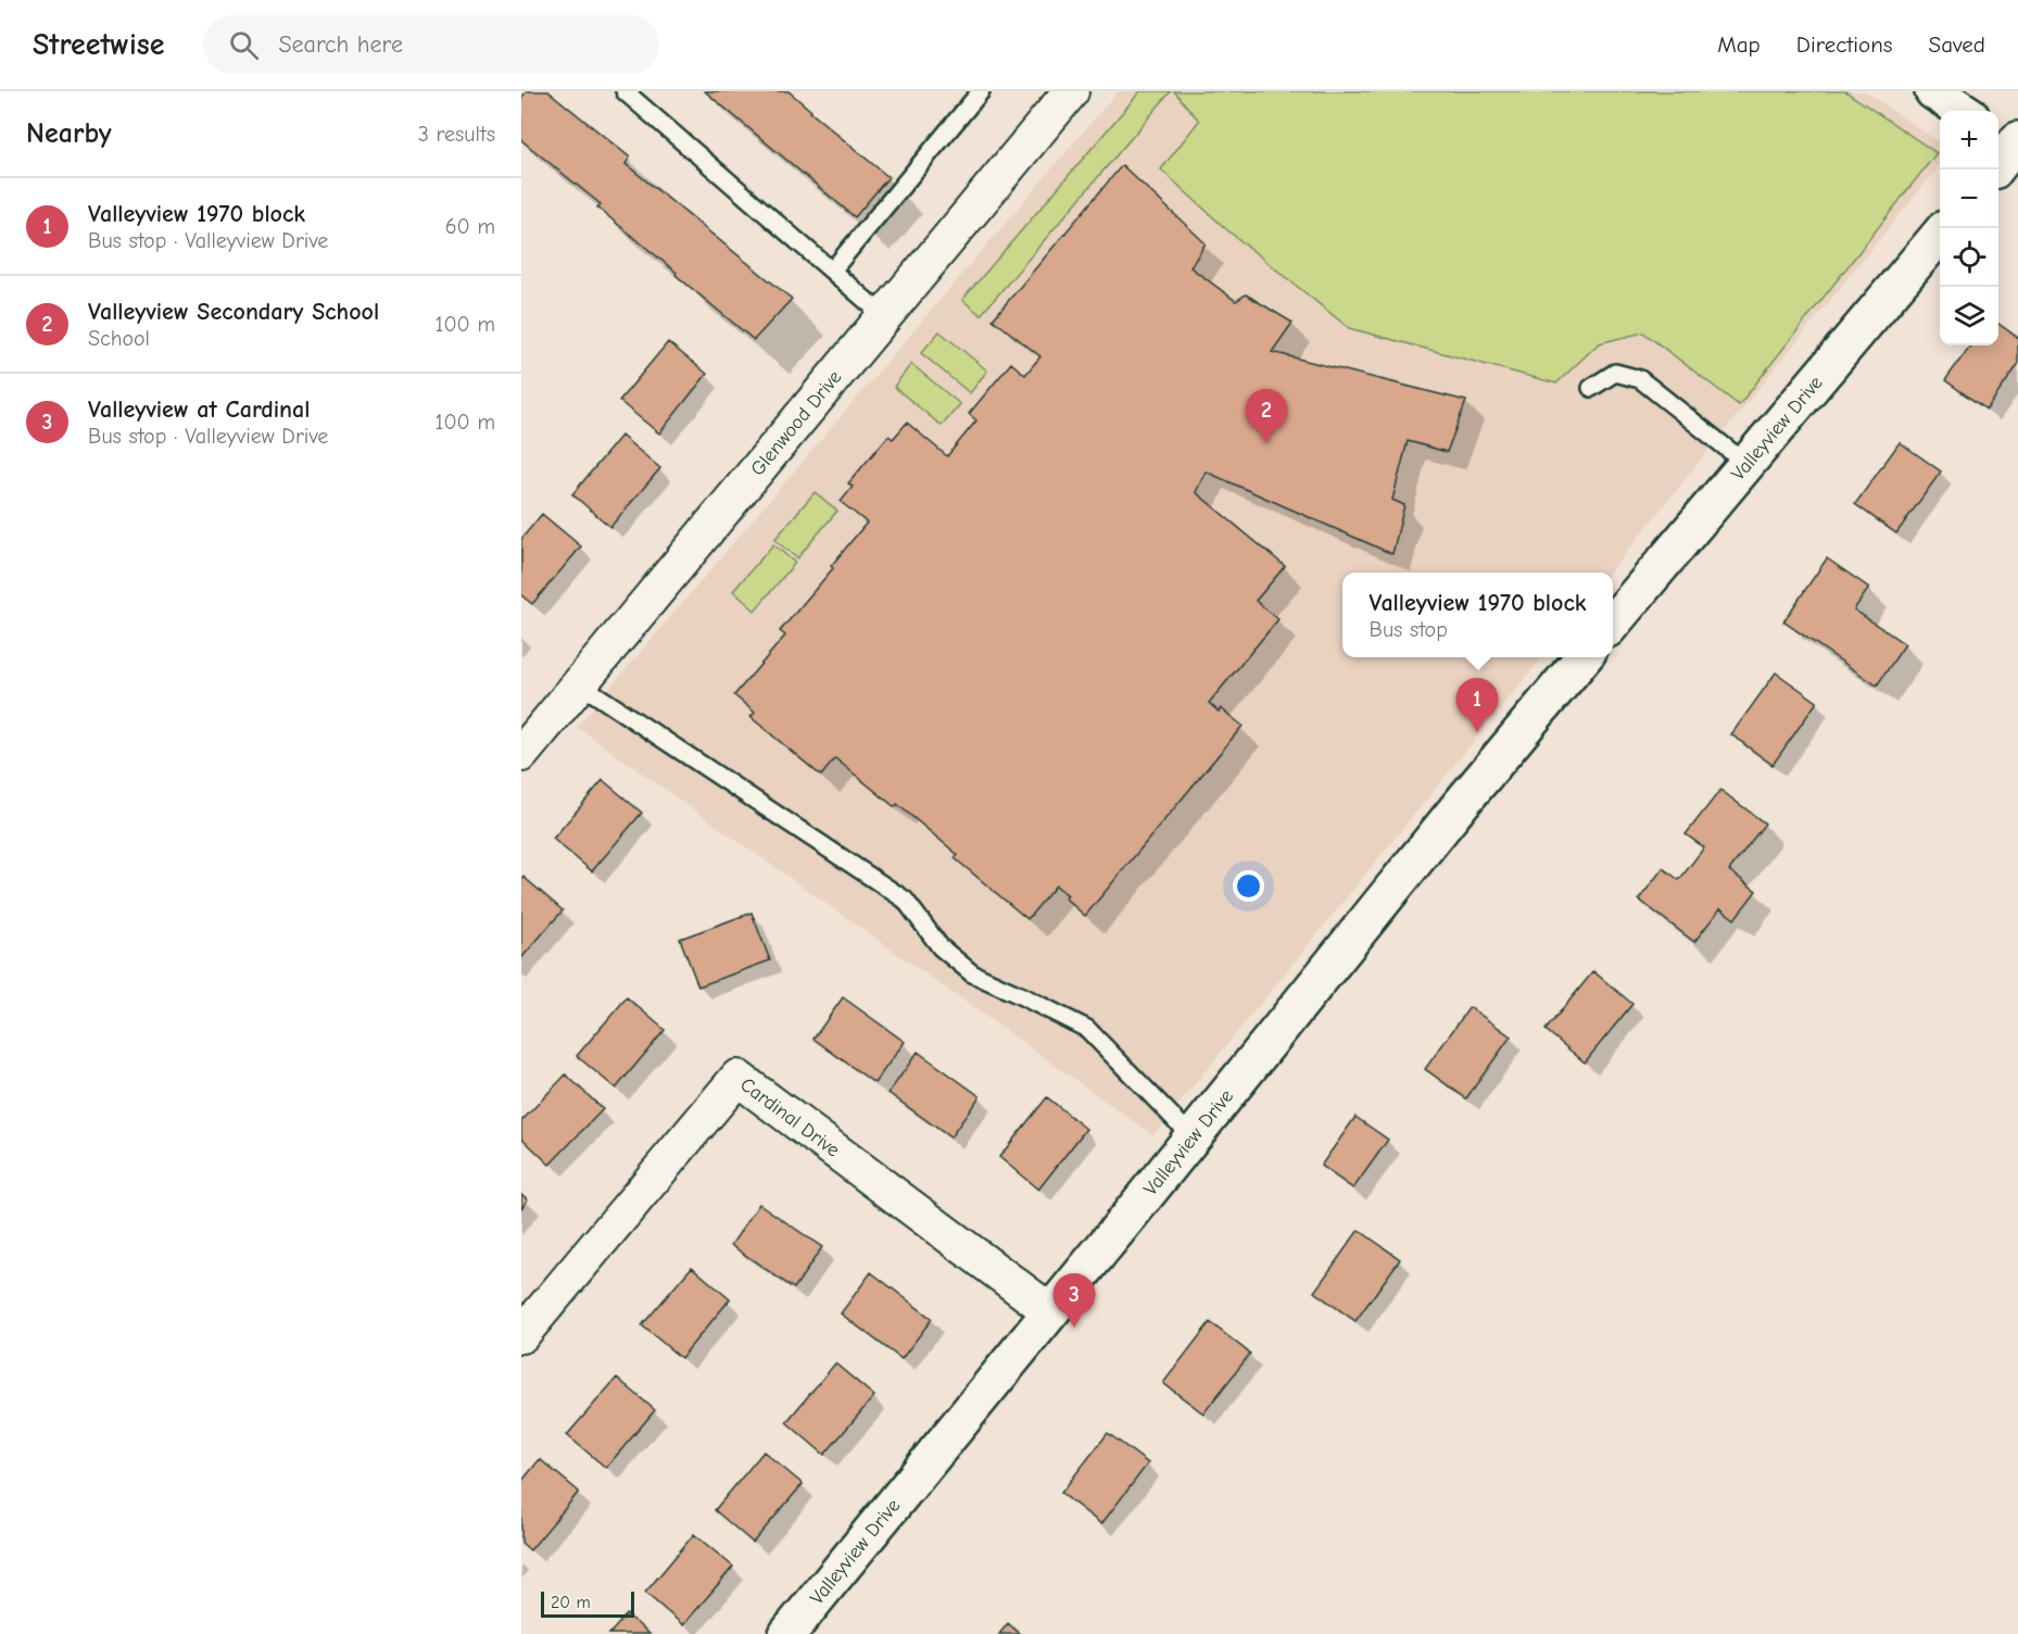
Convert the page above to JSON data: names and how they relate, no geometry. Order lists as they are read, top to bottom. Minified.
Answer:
{"streets":{"street":["Glenwood Drive","Valleyview Drive","Cardinal Drive"]},"crossings":[["Valleyview Drive","Cardinal Drive"]],"scale_bar":"20 m","page":{"header":"Streetwise","search":"Search here","nav":["Map","Directions","Saved"],"heading":["Nearby","3 results"],"map_buttons":["+","−"],"list":[{"mark":"1","name":"Valleyview 1970 block","note":"Bus stop · Valleyview Drive","value":"60 m"},{"mark":"2","name":"Valleyview Secondary School","note":"School","value":"100 m"},{"mark":"3","name":"Valleyview at Cardinal","note":"Bus stop · Valleyview Drive","value":"100 m"}],"pins":["2","1","3"],"popup":["Valleyview 1970 block","Bus stop"],"scale":"20 m"}}
